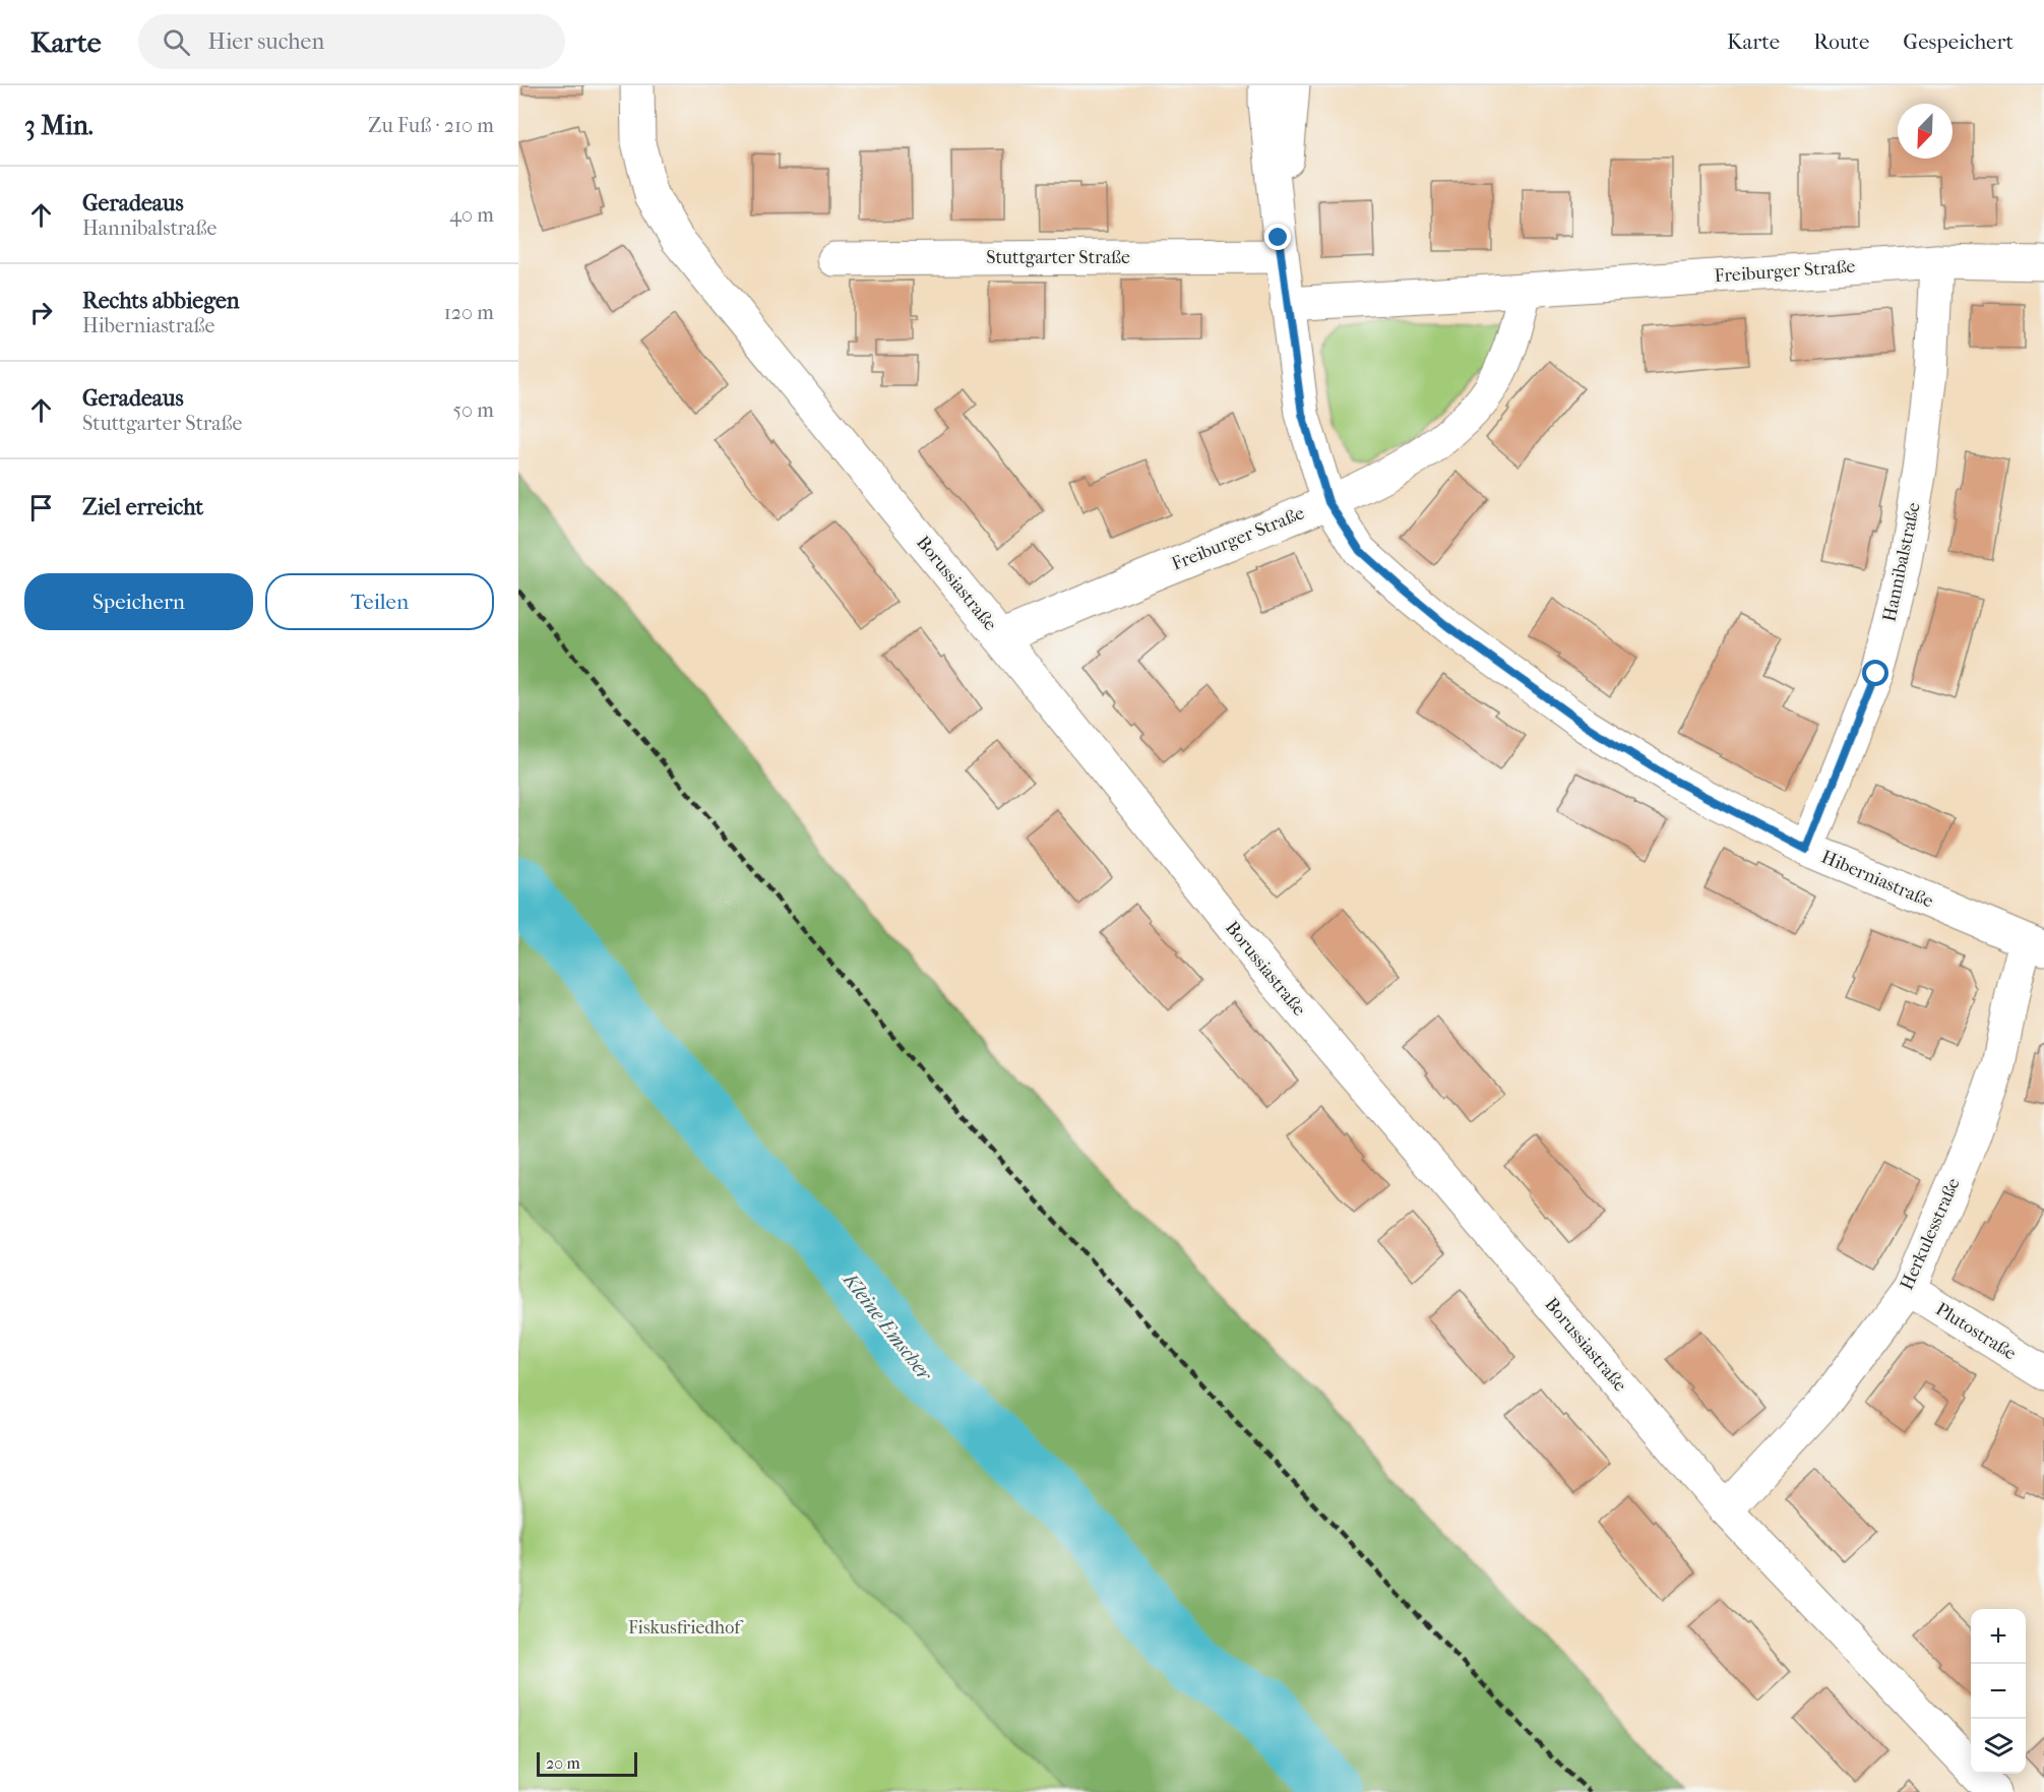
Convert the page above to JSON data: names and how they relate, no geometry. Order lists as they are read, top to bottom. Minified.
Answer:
{"streets":{"street":["Stuttgarter Straße","Freiburger Straße","Hannibalstraße","Borussiastraße","Hiberniastraße","Herkulesstraße","Plutostraße"]},"crossings":[["Freiburger Straße","Hannibalstraße"],["Freiburger Straße","Borussiastraße"],["Freiburger Straße","Hiberniastraße"],["Hannibalstraße","Hiberniastraße"],["Borussiastraße","Herkulesstraße"],["Hiberniastraße","Herkulesstraße"],["Herkulesstraße","Plutostraße"]],"water":["Kleine Emscher"],"parks":["Fiskusfriedhof"],"scale_bar":"20 m","north":"bottom left","page":{"header":"Karte","search":"Hier suchen","nav":["Karte","Route","Gespeichert"],"heading":["3 Min.","Zu Fuß · 210 m"],"list":[["Geradeaus","Hannibalstraße","40 m"],["Rechts abbiegen","Hiberniastraße","120 m"],["Geradeaus","Stuttgarter Straße","50 m"],"Ziel erreicht"],"buttons":["Speichern","Teilen"],"map_buttons":["+","−"],"scale":"20 m"}}
